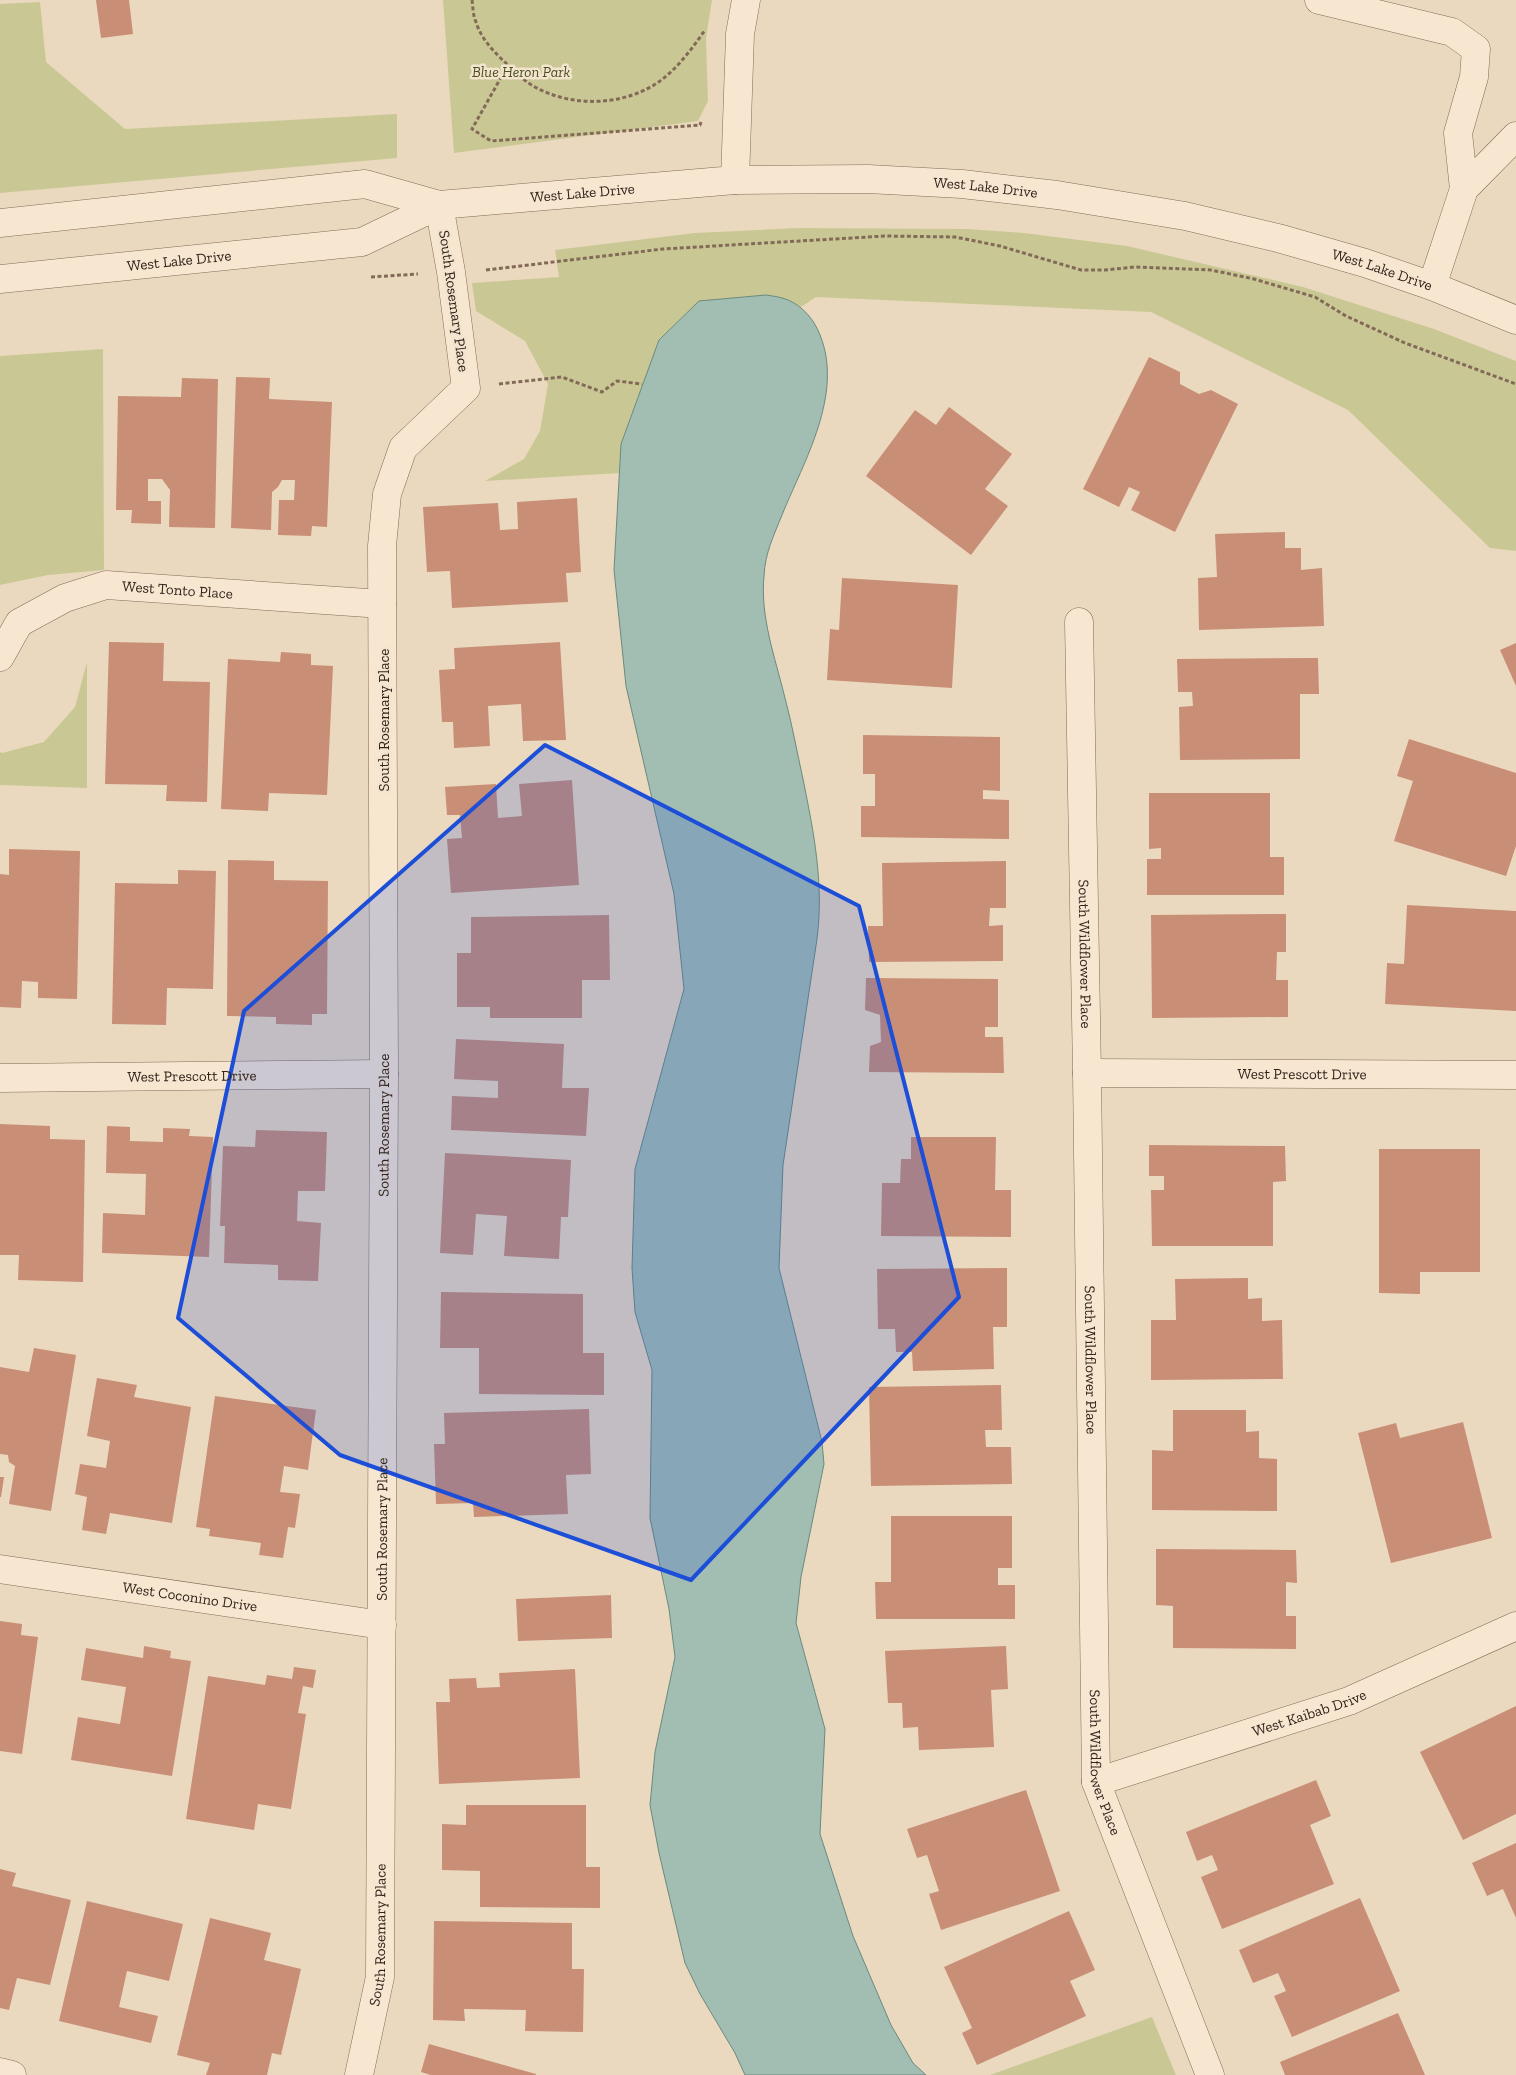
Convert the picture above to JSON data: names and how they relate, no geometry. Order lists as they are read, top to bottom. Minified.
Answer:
{"streets":{"street":["West Lake Drive","South Rosemary Place","West Tonto Place","South Wildflower Place","West Prescott Drive","West Coconino Drive","West Kaibab Drive"]},"crossings":[["West Lake Drive","South Rosemary Place"],["South Rosemary Place","West Tonto Place"],["South Rosemary Place","West Prescott Drive"],["South Rosemary Place","West Coconino Drive"],["South Wildflower Place","West Prescott Drive"],["South Wildflower Place","West Kaibab Drive"]],"parks":["Blue Heron Park"]}
